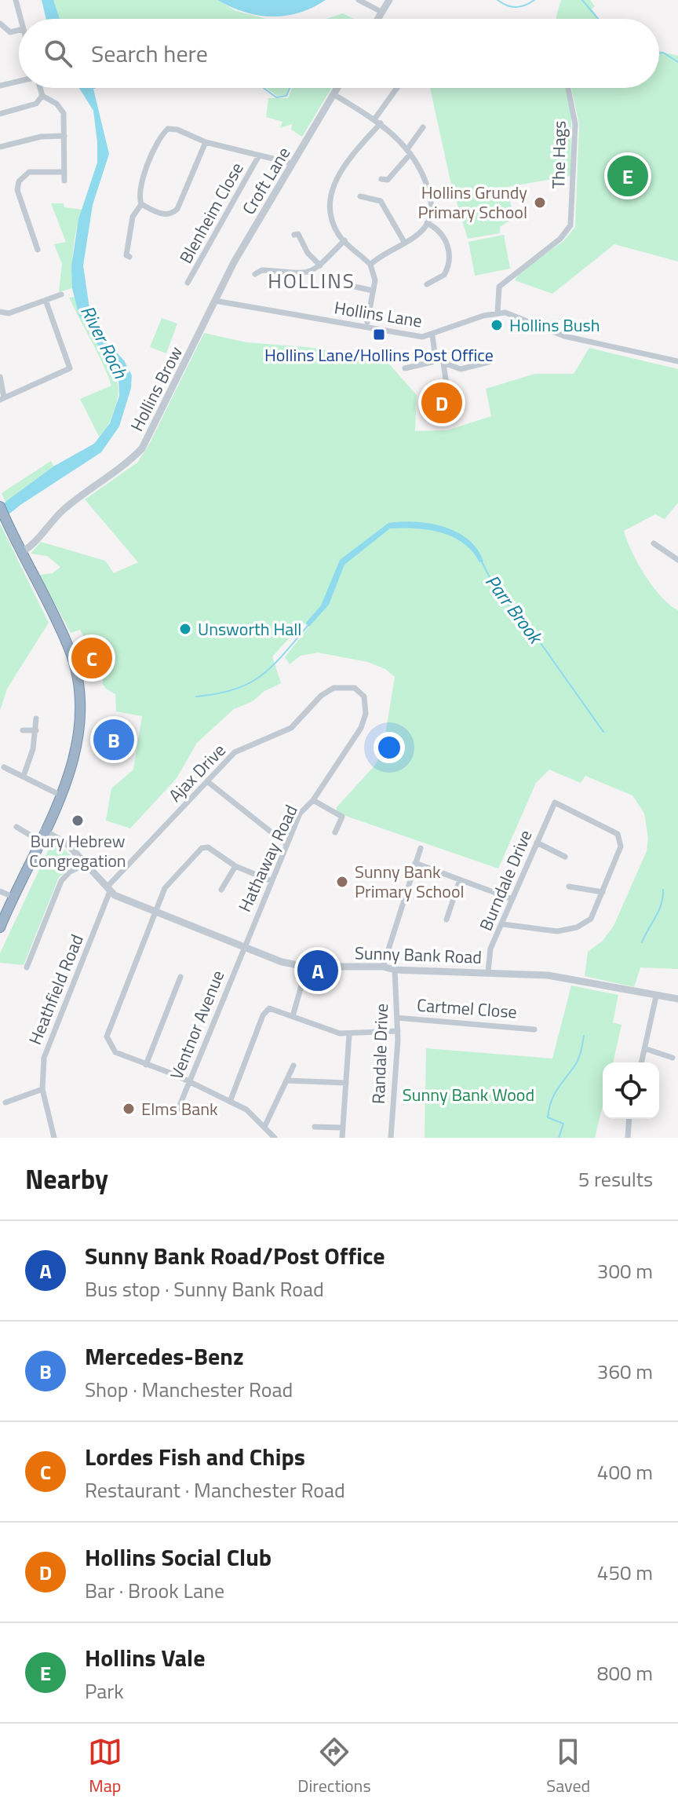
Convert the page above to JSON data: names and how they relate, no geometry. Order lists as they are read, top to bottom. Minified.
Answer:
{"streets":{"street":["The Hags","Croft Lane","Blenheim Close","Hollins Lane","Hollins Brow","Ajax Drive","Hathaway Road","Burndale Drive","Sunny Bank Road","Heathfield Road","Cartmel Close","Ventnor Avenue","Randale Drive"]},"crossings":[["The Hags","Hollins Lane"],["Croft Lane","Hollins Lane"],["Croft Lane","Hollins Brow"],["Hollins Lane","Hollins Brow"],["Ajax Drive","Hathaway Road"],["Ajax Drive","Sunny Bank Road"],["Ajax Drive","Heathfield Road"],["Hathaway Road","Sunny Bank Road"],["Hathaway Road","Ventnor Avenue"],["Burndale Drive","Sunny Bank Road"],["Sunny Bank Road","Heathfield Road"],["Sunny Bank Road","Ventnor Avenue"],["Sunny Bank Road","Randale Drive"],["Cartmel Close","Randale Drive"]],"districts":["HOLLINS"],"water":["River Roch","Parr Brook"],"parks":["Sunny Bank Wood"],"places":{"other":["Hollins Grundy Primary School","Hollins Bush","Unsworth Hall","Bury Hebrew Congregation","Sunny Bank Primary School","Elms Bank"],"transit":["Hollins Lane/Hollins Post Office"]},"page":{"search":"Search here","pins":["E","D","C","B","A"],"heading":["Nearby","5 results"],"list":[{"mark":"A","name":"Sunny Bank Road/Post Office","note":"Bus stop · Sunny Bank Road","value":"300 m"},{"mark":"B","name":"Mercedes-Benz","note":"Shop · Manchester Road","value":"360 m"},{"mark":"C","name":"Lordes Fish and Chips","note":"Restaurant · Manchester Road","value":"400 m"},{"mark":"D","name":"Hollins Social Club","note":"Bar · Brook Lane","value":"450 m"},{"mark":"E","name":"Hollins Vale","note":"Park","value":"800 m"}],"nav":["Map","Directions","Saved"]}}
